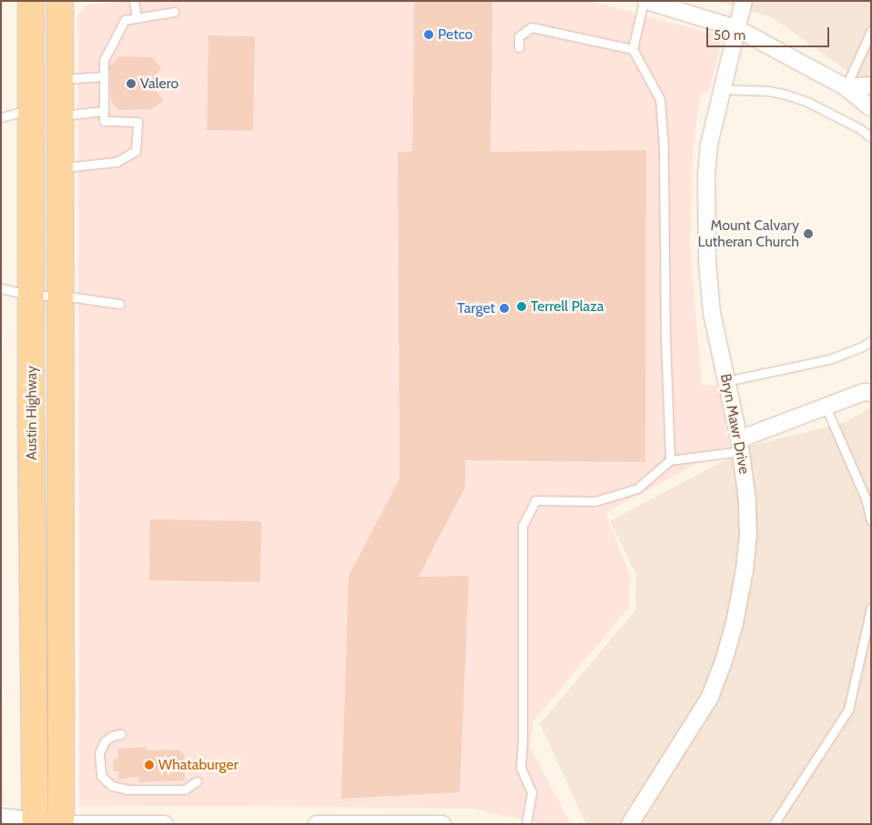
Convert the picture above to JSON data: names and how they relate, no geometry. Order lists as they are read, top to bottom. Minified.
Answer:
{"streets":{"main road":["Austin Highway"],"street":["Bryn Mawr Drive"]},"places":["Petco","Valero","Mount Calvary Lutheran Church","Terrell Plaza","Target","Whataburger"],"scale_bar":"50 m"}
